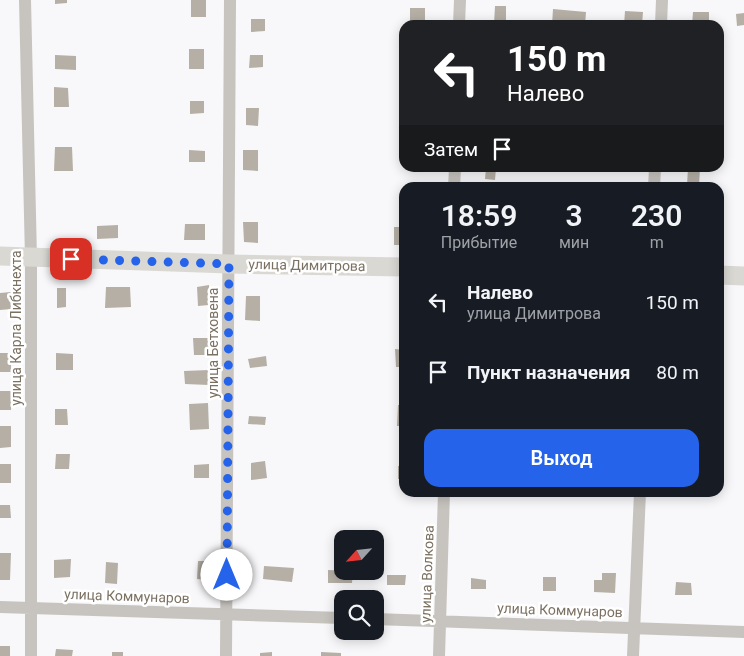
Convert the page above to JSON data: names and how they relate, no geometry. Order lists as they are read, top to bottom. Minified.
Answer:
{"streets":{"street":["улица Димитрова","улица Карла Либкнехта","улица Бетховена","улица Волкова","улица Коммунаров"]},"crossings":[["улица Димитрова","улица Карла Либкнехта"],["улица Димитрова","улица Бетховена"],["улица Карла Либкнехта","улица Коммунаров"],["улица Бетховена","улица Коммунаров"],["улица Волкова","улица Коммунаров"]],"north":"bottom left","page":{"turn":["150 m","Налево"],"then":"Затем","eta":["18:59","Прибытие","3","мин","230","m"],"list":[{"name":"Налево","note":"улица Димитрова","value":"150 m"},{"name":"Пункт назначения","value":"80 m"}],"buttons":"Выход"}}
